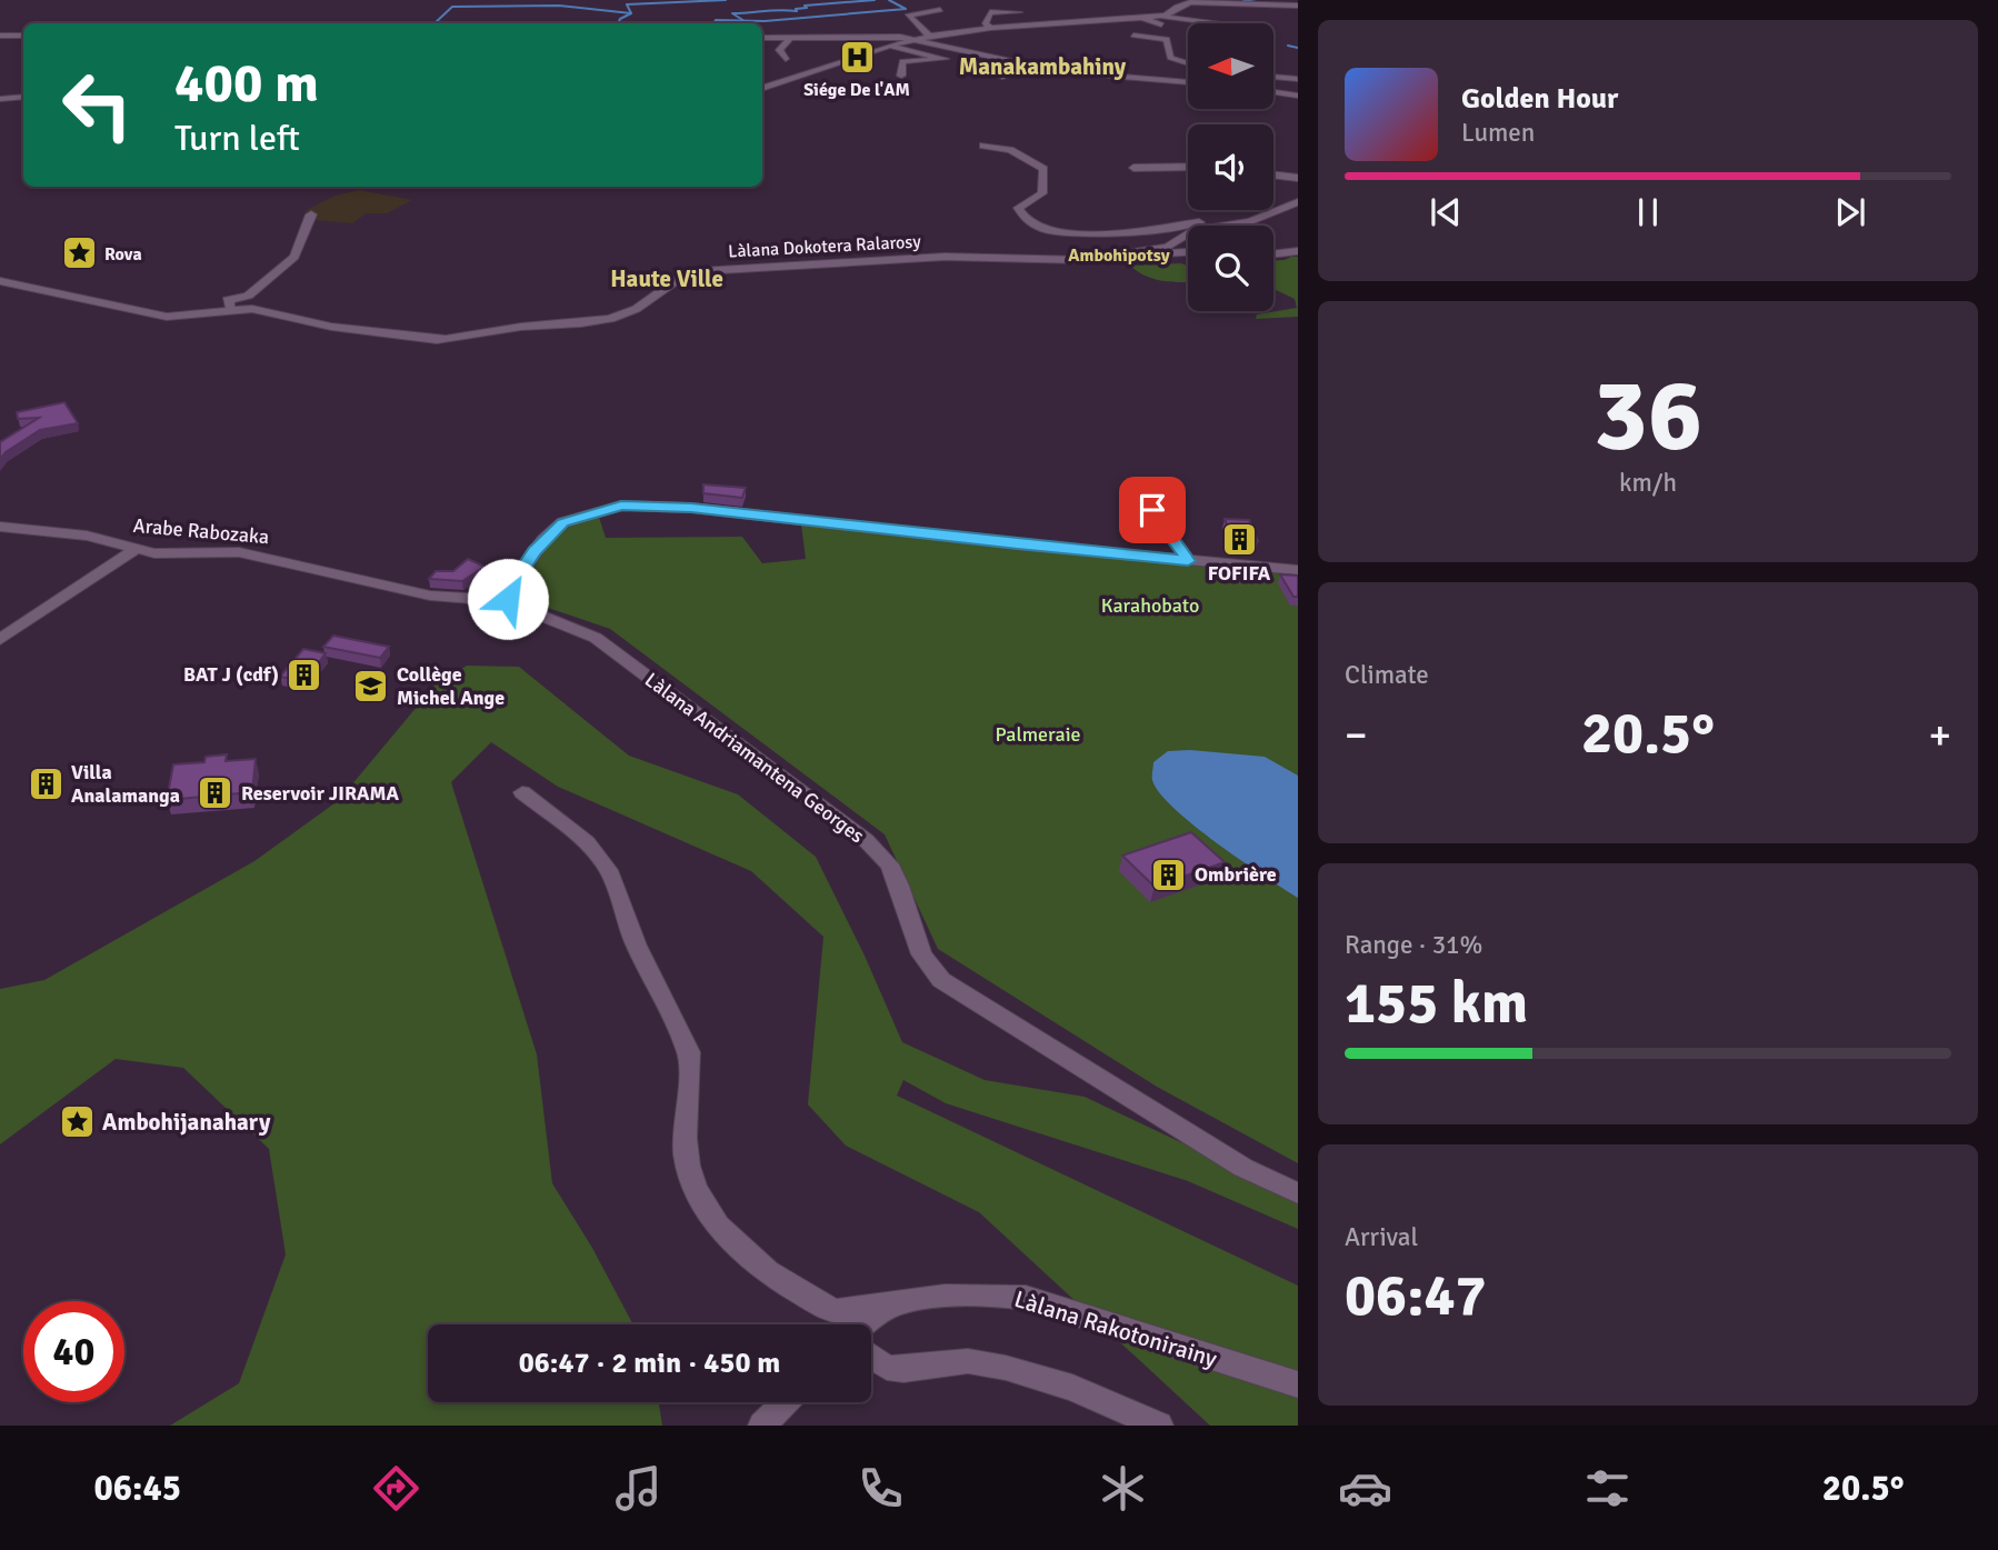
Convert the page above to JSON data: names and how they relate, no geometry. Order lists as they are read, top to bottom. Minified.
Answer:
{"streets":{"street":["Làlana Dokotera Ralarosy","Arabe Rabozaka","Làlana Andriamantena Georges","Làlana Rakotonirainy"]},"crossings":[["Arabe Rabozaka","Làlana Andriamantena Georges"]],"districts":["Manakambahiny","Ambohipotsy","Haute Ville"],"parks":["Karahobato","Palmeraie"],"places":{"hospital":["Siége De l'AM"],"place":["Rova","Ambohijanahary"],"building":["FOFIFA","BAT J (cdf)","Villa Analamanga","Reservoir JIRAMA","Ombrière"],"school or university":["Collège Michel Ange"]},"north":"left","page":{"turn":["400 m","Turn left"],"song":["Golden Hour","Lumen"],"tile":[["36","km/h"],"Climate",["Range · 31%","155 km"],["Arrival","06:47"]],"heat":["−","20.5°","+"],"limit":"40","trip":"06:47 · 2 min · 450 m","tabs":["06:45","20.5°"]}}
